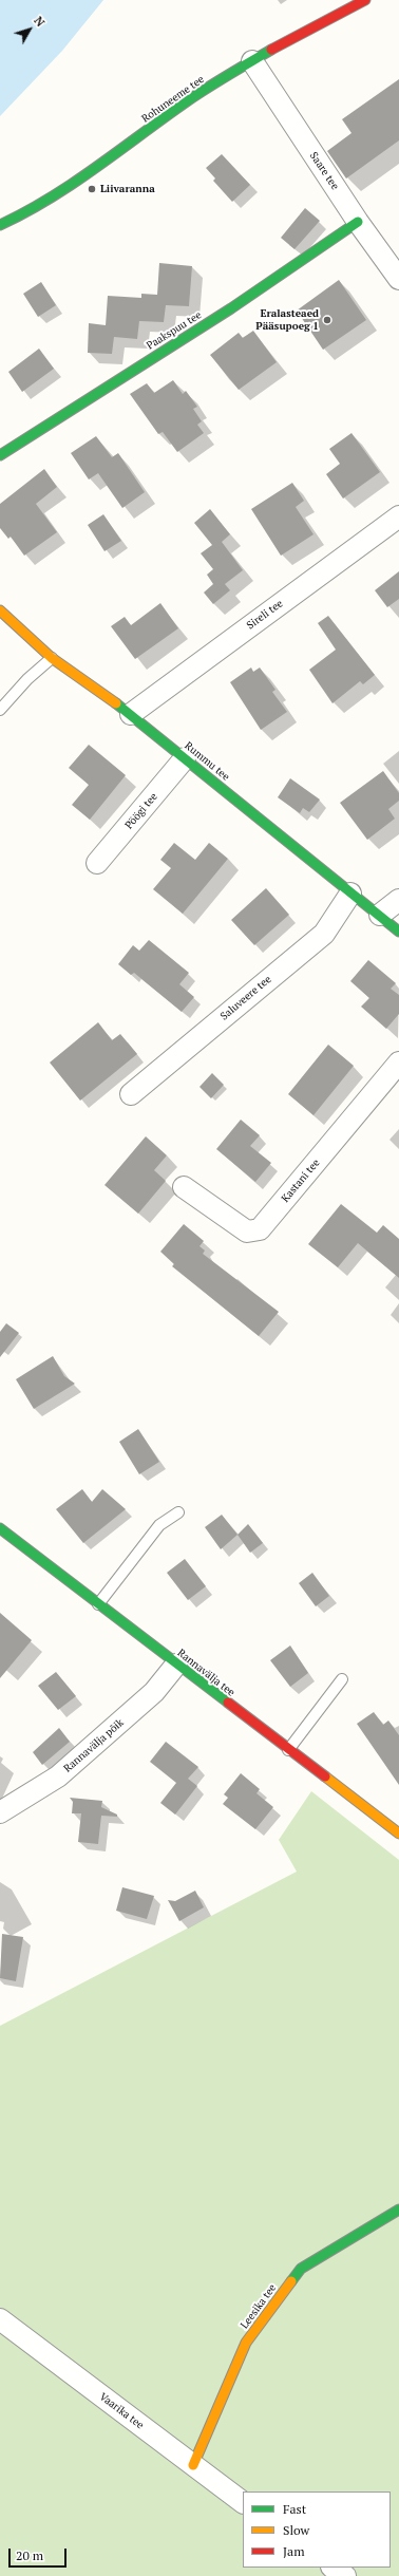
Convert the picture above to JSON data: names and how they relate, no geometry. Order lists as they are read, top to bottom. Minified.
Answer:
{"streets":{"street":["Rohuneeme tee","Saare tee","Paakspuu tee","Sireli tee","Rummu tee","Pöögi tee","Saluveere tee","Kastani tee","Rannavälja tee","Rannavälja põik","Leesika tee","Vaarika tee"]},"crossings":[["Rohuneeme tee","Saare tee"],["Saare tee","Paakspuu tee"],["Sireli tee","Rummu tee"],["Rummu tee","Pöögi tee"],["Rummu tee","Saluveere tee"],["Rannavälja tee","Rannavälja põik"],["Leesika tee","Vaarika tee"]],"places":["Liivaranna","Eralasteaed Pääsupoeg 1"],"legend":["Fast","Slow","Jam"],"scale_bar":"20 m","north":"top right"}
